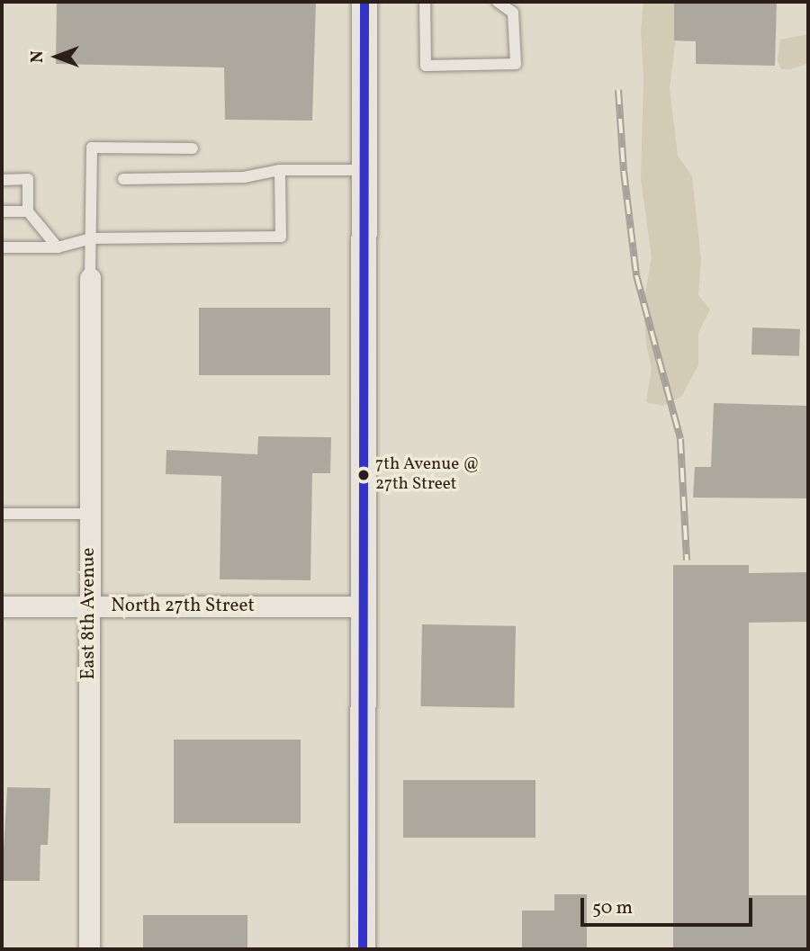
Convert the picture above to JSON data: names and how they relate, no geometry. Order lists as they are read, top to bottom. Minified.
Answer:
{"streets":{"street":["North 27th Street","East 8th Avenue"]},"crossings":[["North 27th Street","East 8th Avenue"]],"places":["7th Avenue @ 27th Street"],"scale_bar":"50 m","north":"left"}
